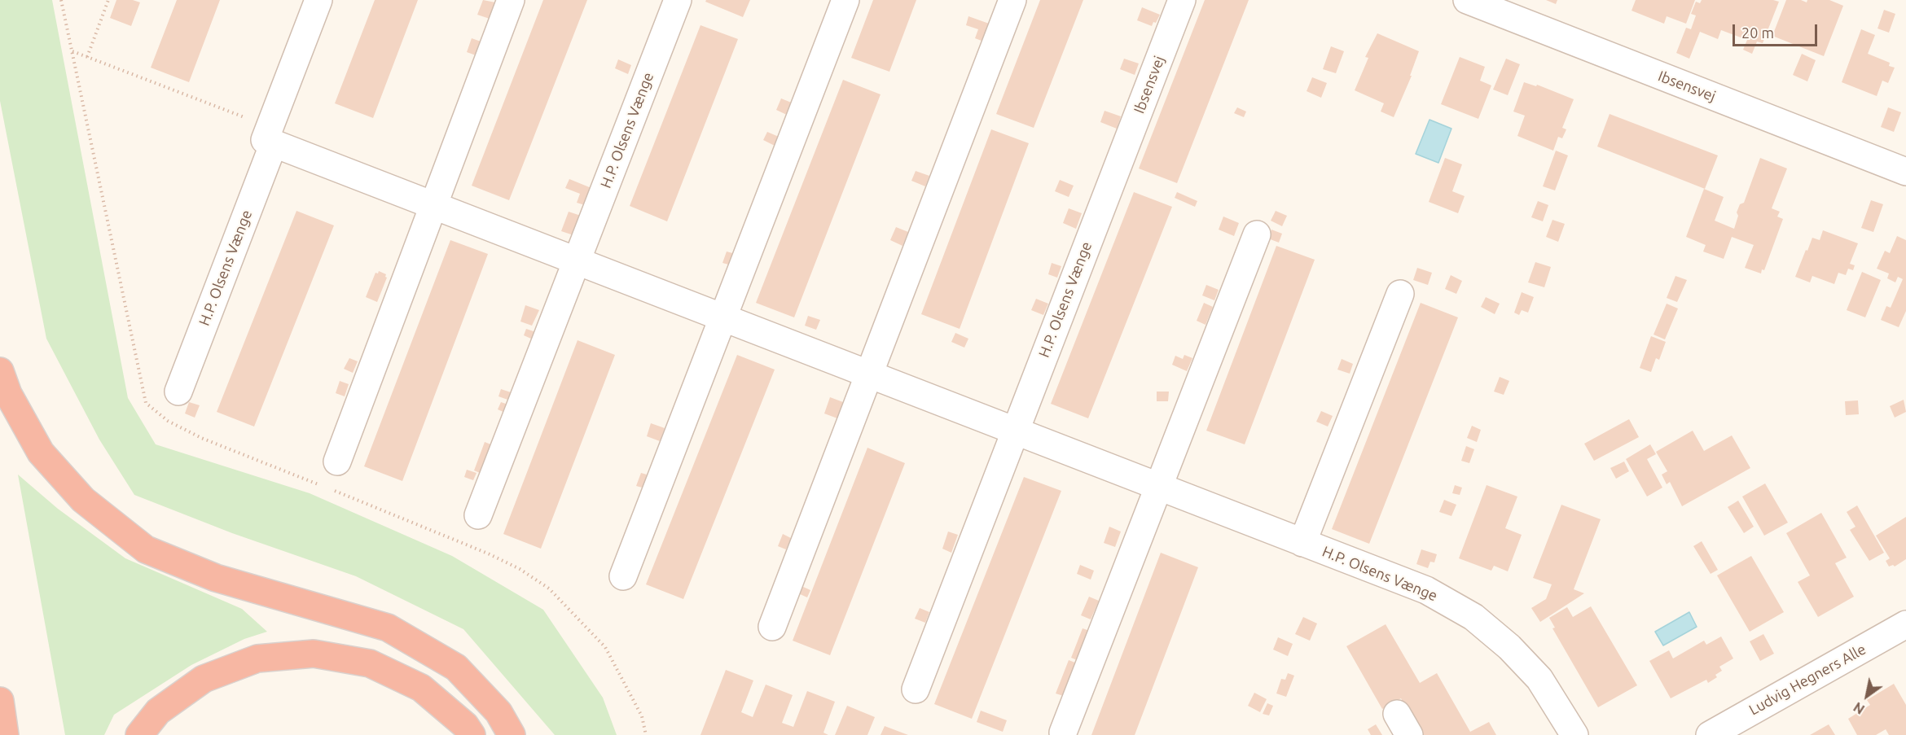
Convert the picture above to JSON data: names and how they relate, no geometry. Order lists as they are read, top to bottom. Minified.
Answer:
{"streets":{"street":["Ibsensvej","H.P. Olsens Vænge","Ludvig Hegners Alle"]},"crossings":[["Ibsensvej","H.P. Olsens Vænge"]],"scale_bar":"20 m","north":"bottom left"}
